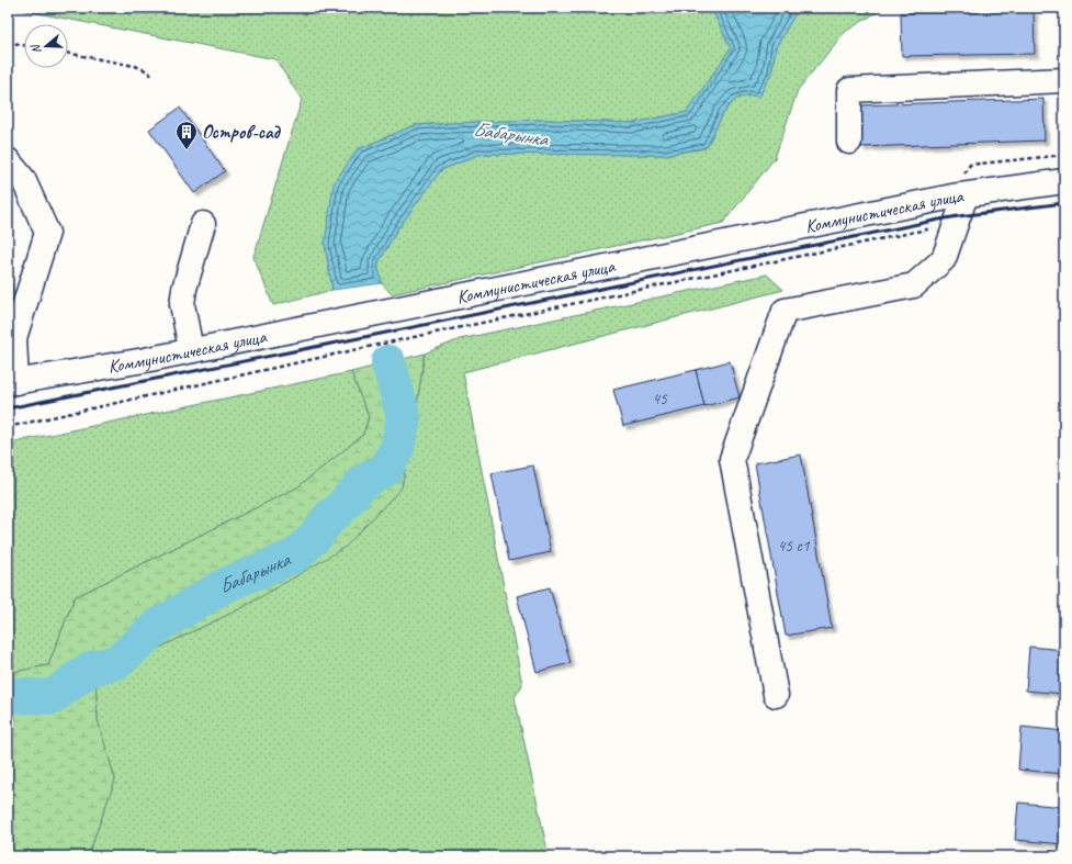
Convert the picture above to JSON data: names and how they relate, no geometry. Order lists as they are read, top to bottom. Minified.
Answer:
{"streets":{"street":["Коммунистическая улица"]},"water":["Бабарынка"],"places":{"building":["Остров-сад"]},"house_numbers":["45","45 с1"],"north":"left"}
